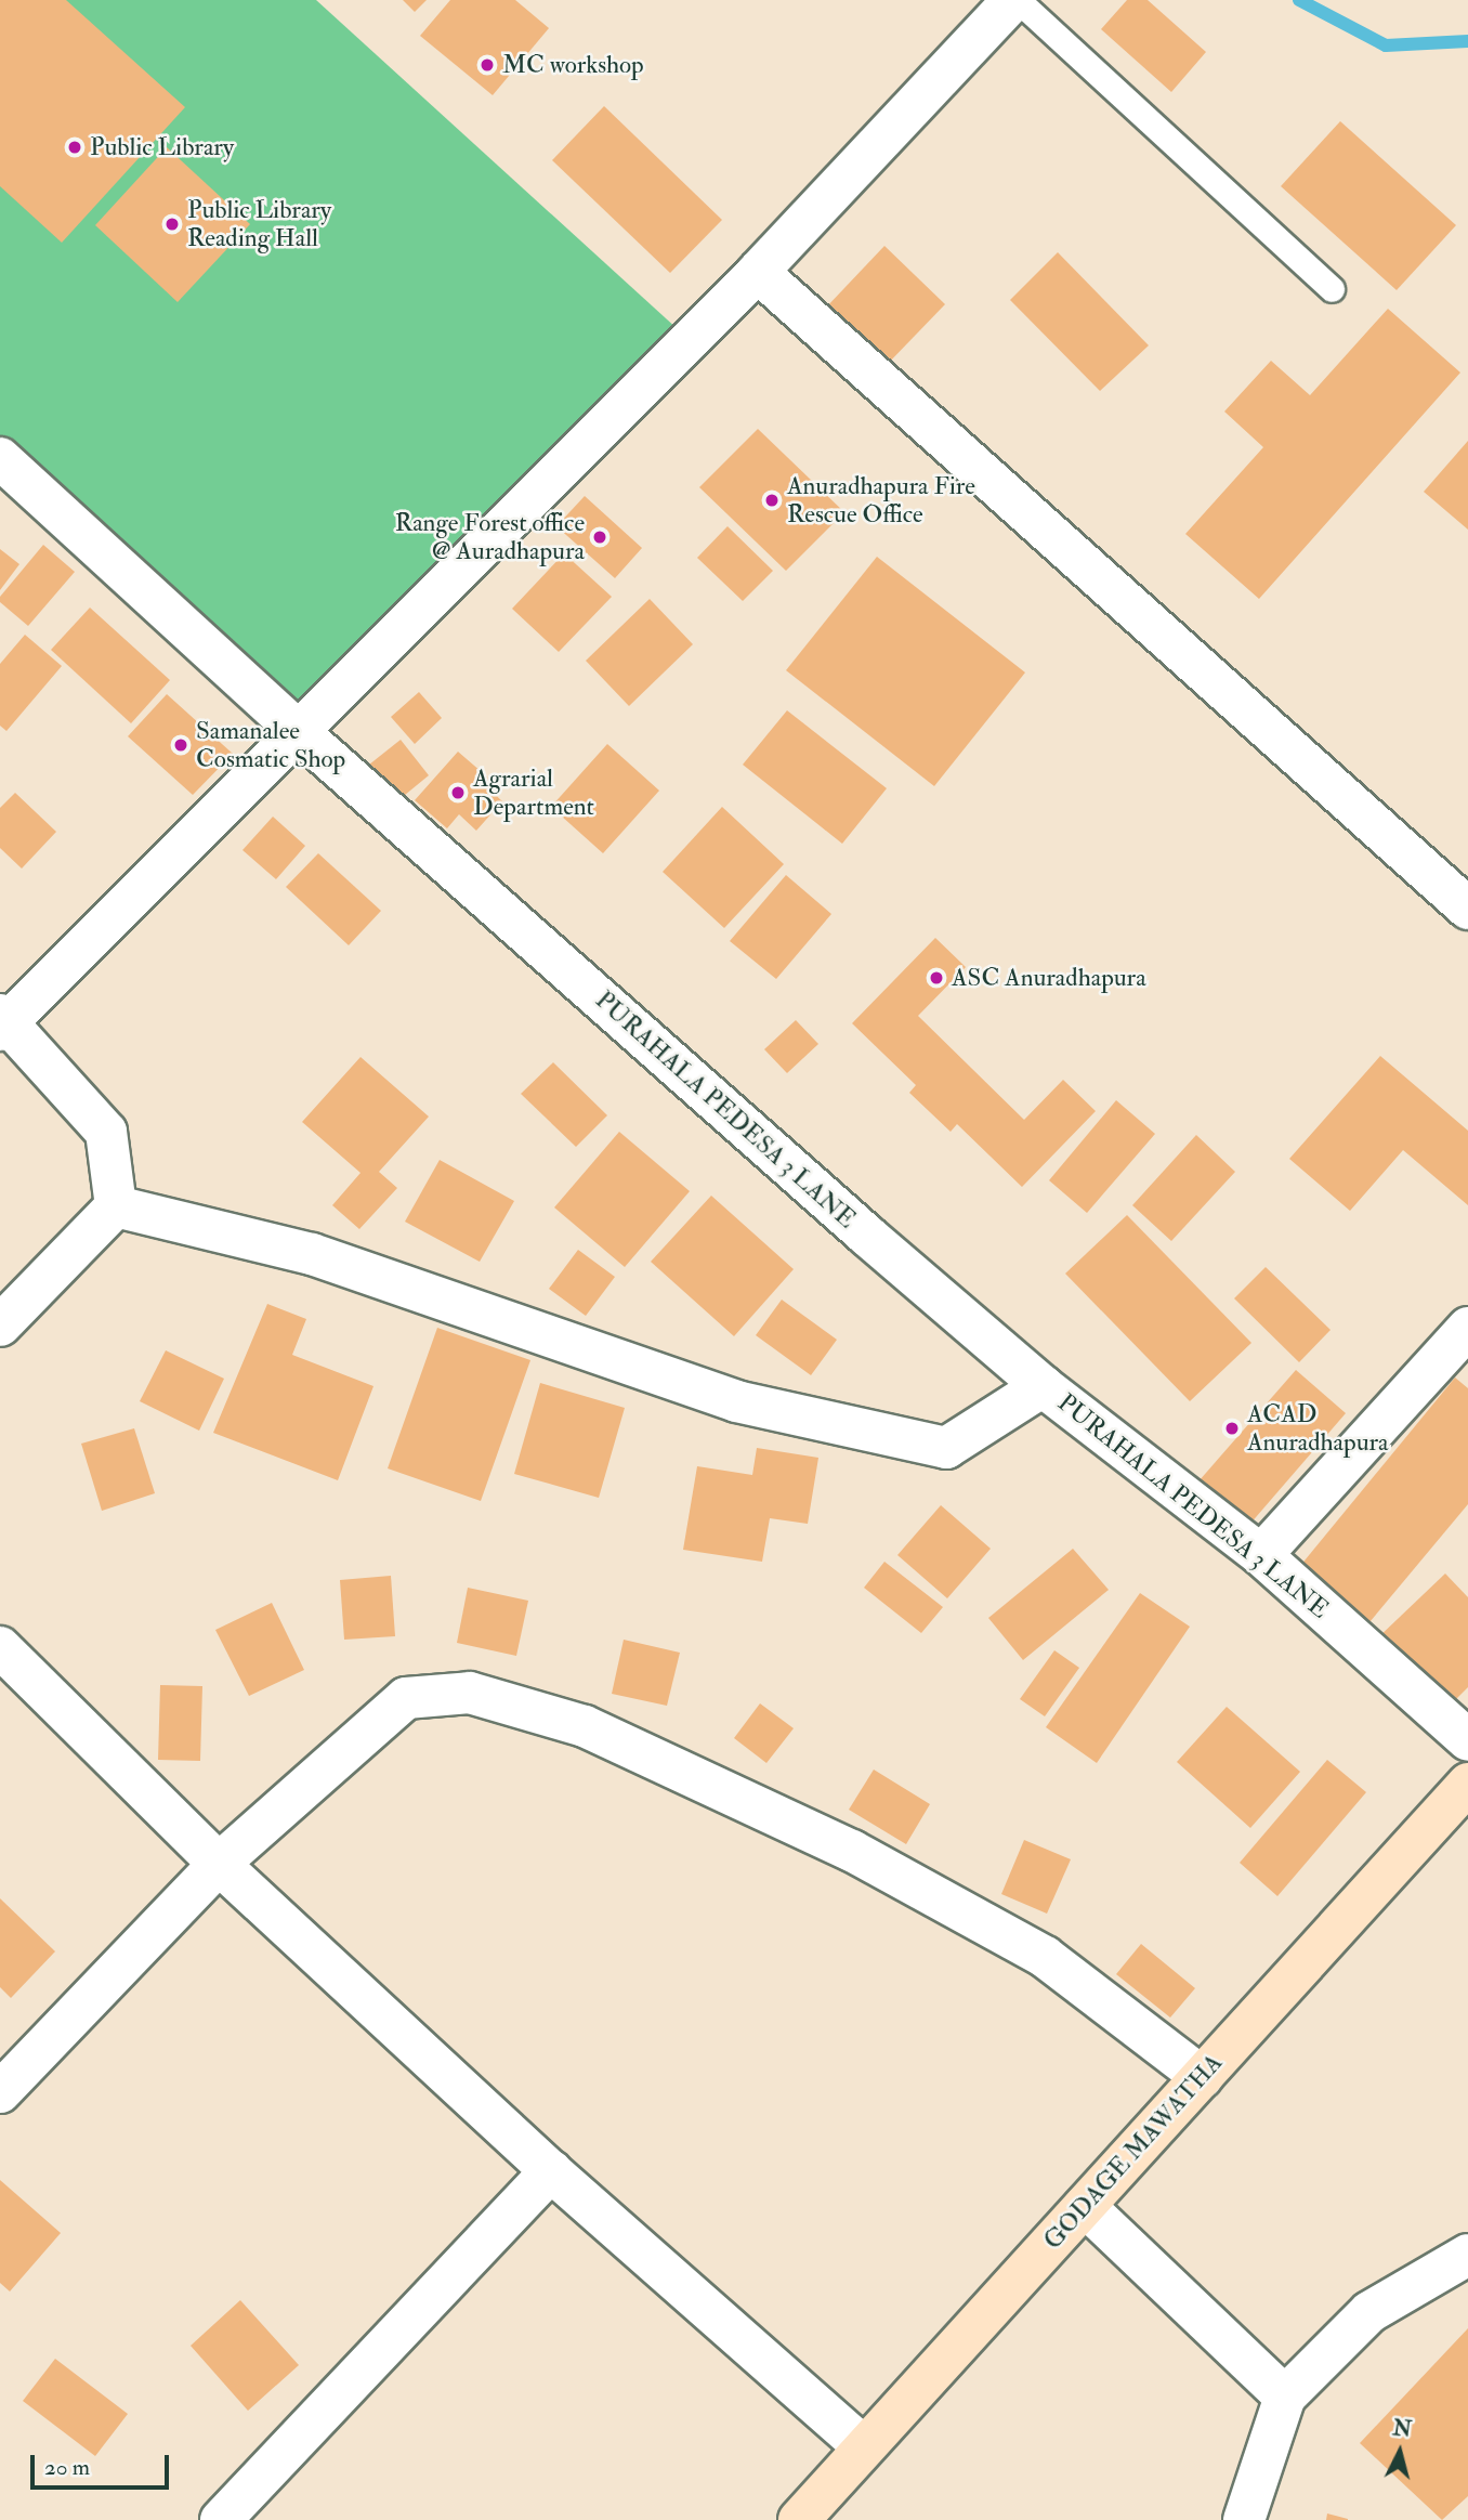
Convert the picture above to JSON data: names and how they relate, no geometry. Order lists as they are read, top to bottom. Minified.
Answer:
{"streets":{"street":["PURAHALA PEDESA 3 LANE","GODAGE MAWATHA"]},"places":["MC workshop","Public Library","Public Library Reading Hall","Anuradhapura Fire Rescue Office","Range Forest office @ Auradhapura","Samanalee Cosmatic Shop","Agrarial Department","ASC Anuradhapura","ACAD Anuradhapura"],"scale_bar":"20 m","north":"top"}
